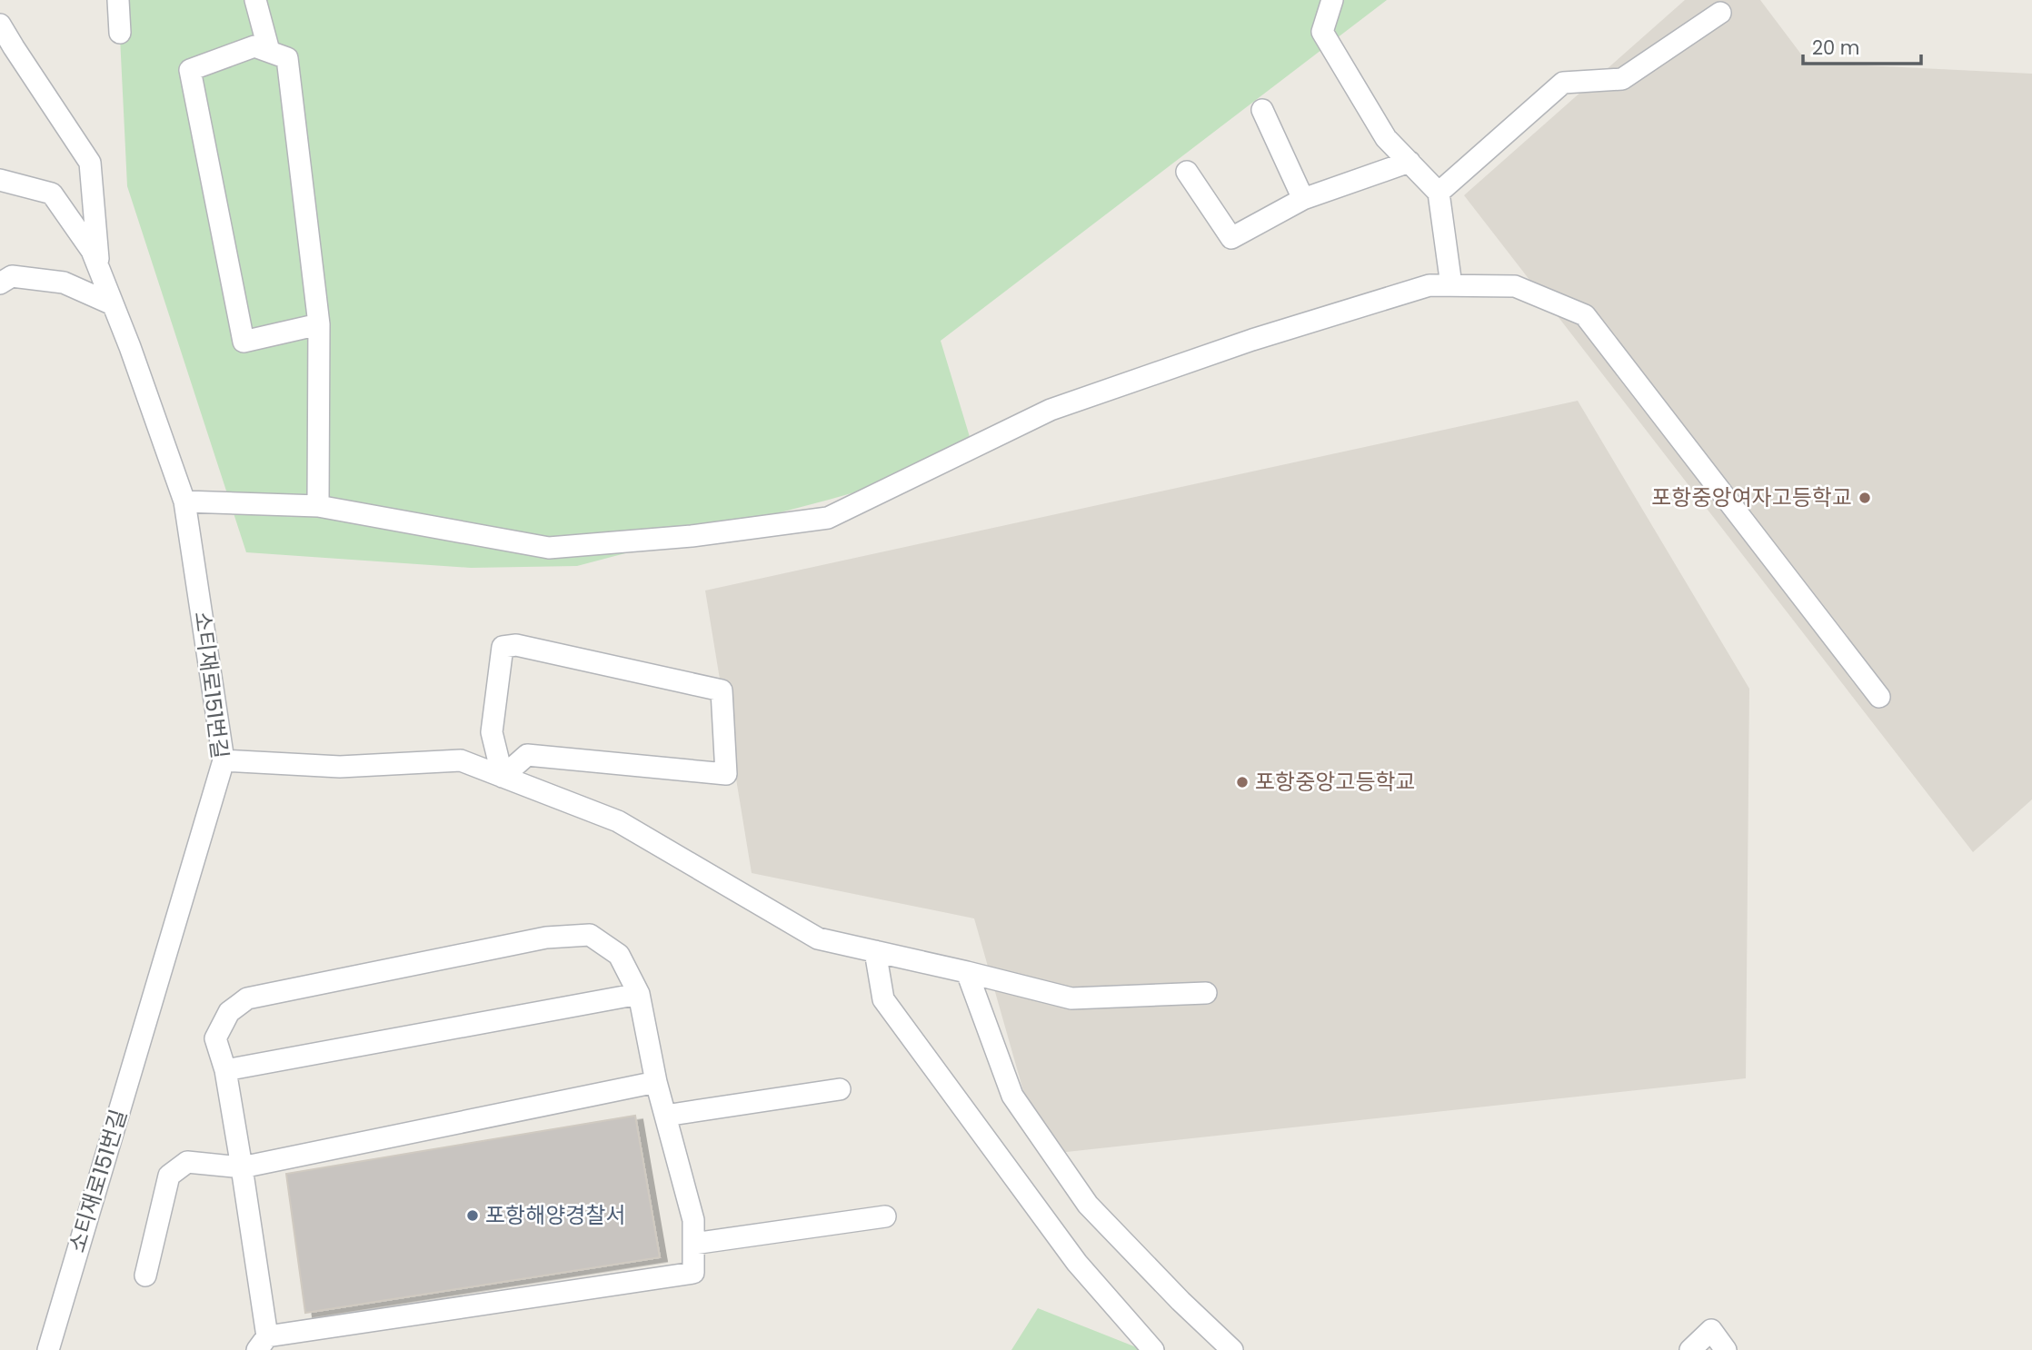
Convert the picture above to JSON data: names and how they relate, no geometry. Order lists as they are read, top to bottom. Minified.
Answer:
{"streets":{"lane":["소티재로151번길"]},"places":["포항중앙여자고등학교","포항중앙고등학교","포항해양경찰서"],"scale_bar":"20 m"}
